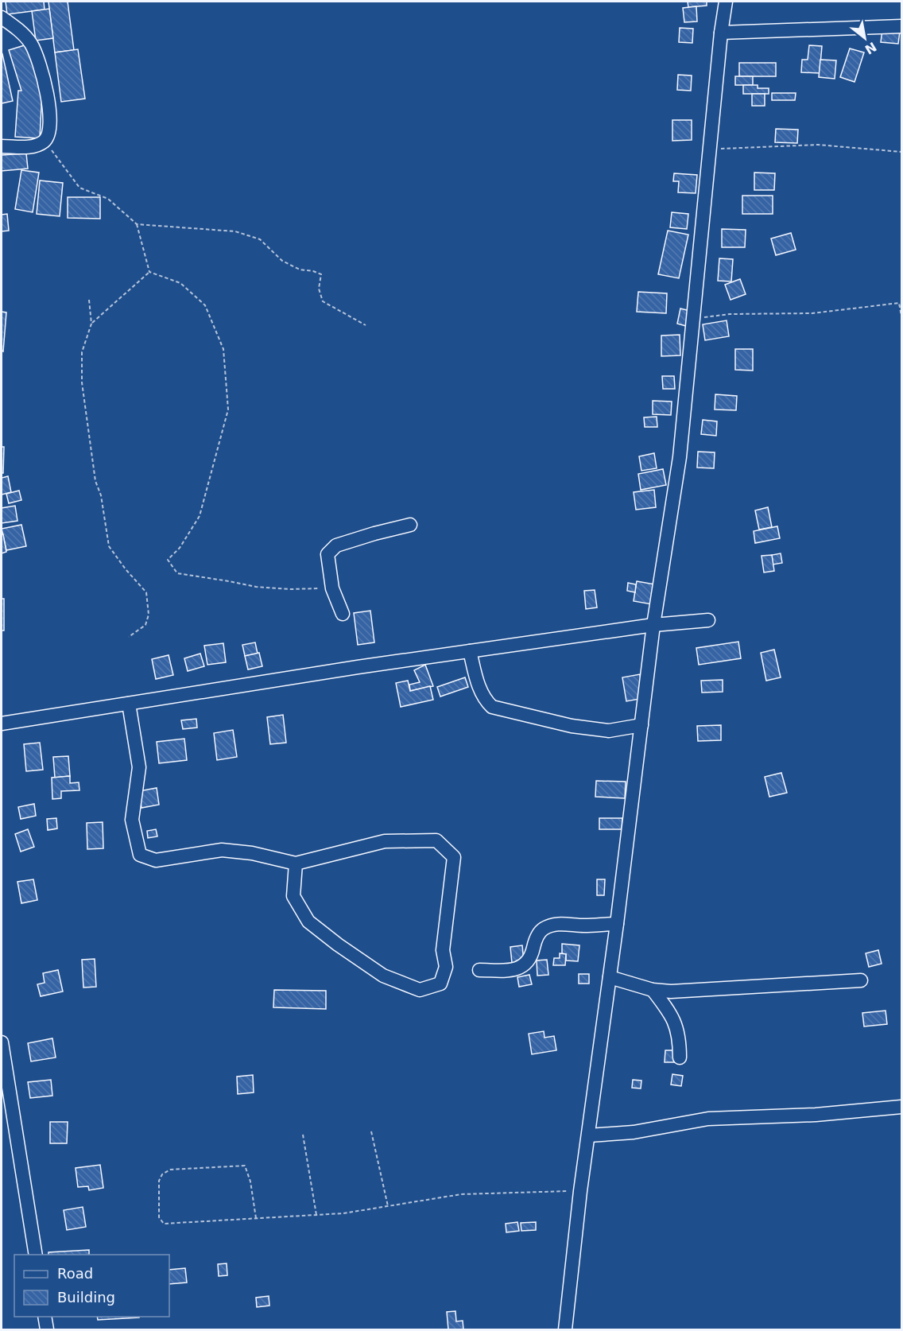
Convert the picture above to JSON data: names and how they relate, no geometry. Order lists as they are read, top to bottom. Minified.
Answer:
{"legend":["Road","Building"],"north":"bottom right"}
